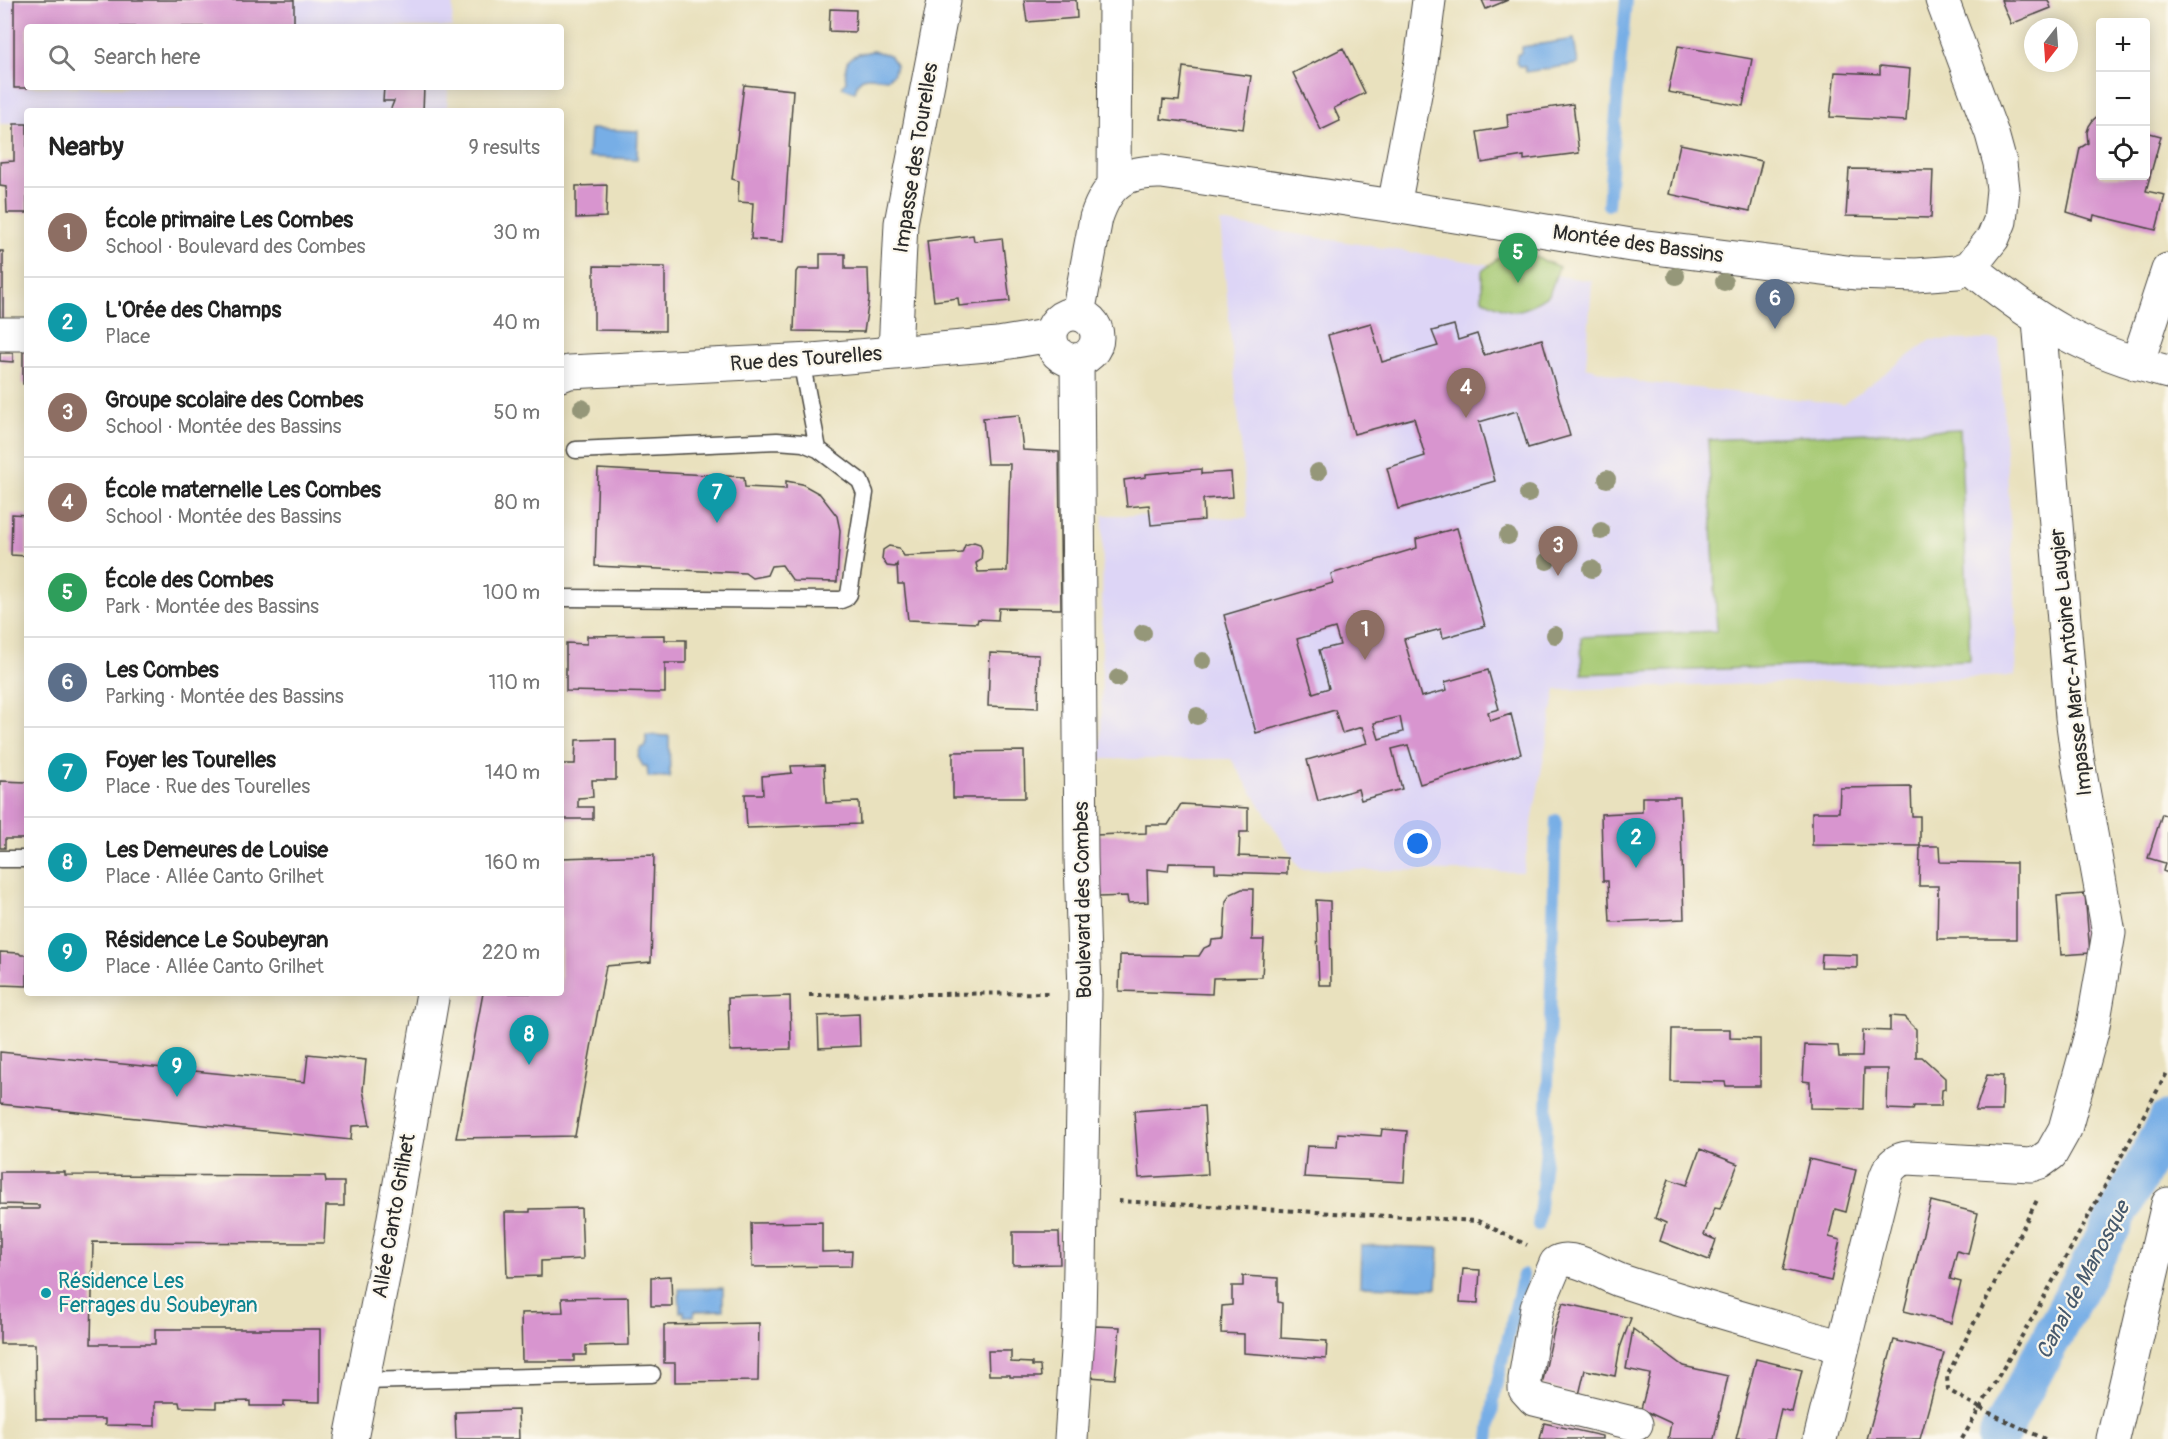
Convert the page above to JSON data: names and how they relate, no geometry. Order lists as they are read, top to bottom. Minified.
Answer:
{"streets":{"street":["Impasse des Tourelles","Montée des Bassins","Rue des Tourelles","Impasse Marc-Antoine Laugier","Boulevard des Combes","Allée Canto Grilhet"]},"crossings":[["Impasse des Tourelles","Rue des Tourelles"],["Rue des Tourelles","Boulevard des Combes"]],"water":["Canal de Manosque"],"places":["Résidence Les Ferrages du Soubeyran"],"north":"bottom","page":{"map_buttons":["+","−"],"search":"Search here","heading":["Nearby","9 results"],"list":[{"mark":"1","name":"École primaire Les Combes","note":"School · Boulevard des Combes","value":"30 m"},{"mark":"2","name":"L'Orée des Champs","note":"Place","value":"40 m"},{"mark":"3","name":"Groupe scolaire des Combes","note":"School · Montée des Bassins","value":"50 m"},{"mark":"4","name":"École maternelle Les Combes","note":"School · Montée des Bassins","value":"80 m"},{"mark":"5","name":"École des Combes","note":"Park · Montée des Bassins","value":"100 m"},{"mark":"6","name":"Les Combes","note":"Parking · Montée des Bassins","value":"110 m"},{"mark":"7","name":"Foyer les Tourelles","note":"Place · Rue des Tourelles","value":"140 m"},{"mark":"8","name":"Les Demeures de Louise","note":"Place · Allée Canto Grilhet","value":"160 m"},{"mark":"9","name":"Résidence Le Soubeyran","note":"Place · Allée Canto Grilhet","value":"220 m"}],"pins":["5","6","4","7","3","1","2","8","9"]}}
